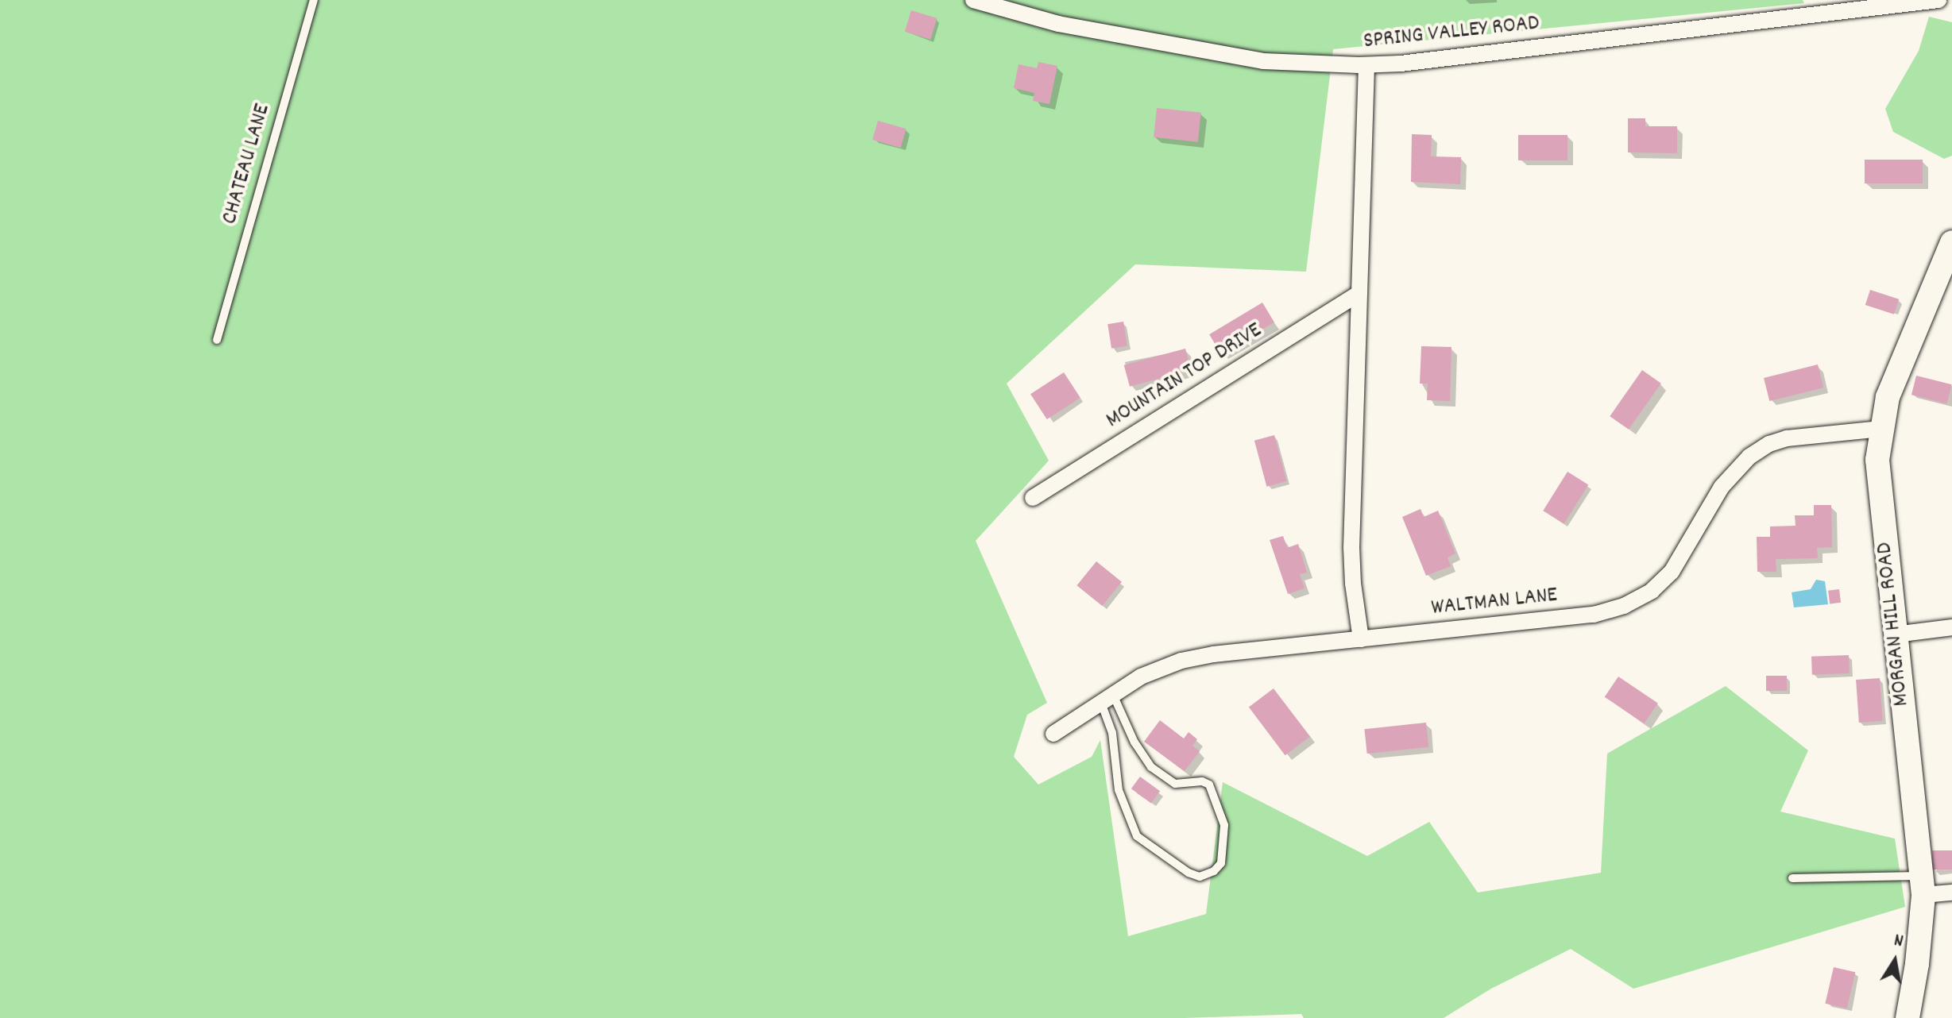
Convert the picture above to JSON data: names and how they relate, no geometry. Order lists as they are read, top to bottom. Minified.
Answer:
{"streets":{"main road":["MORGAN HILL ROAD"],"street":["SPRING VALLEY ROAD","MOUNTAIN TOP DRIVE","WALTMAN LANE"],"lane":["CHATEAU LANE"]},"crossings":[["WALTMAN LANE","MORGAN HILL ROAD"]],"north":"top"}
